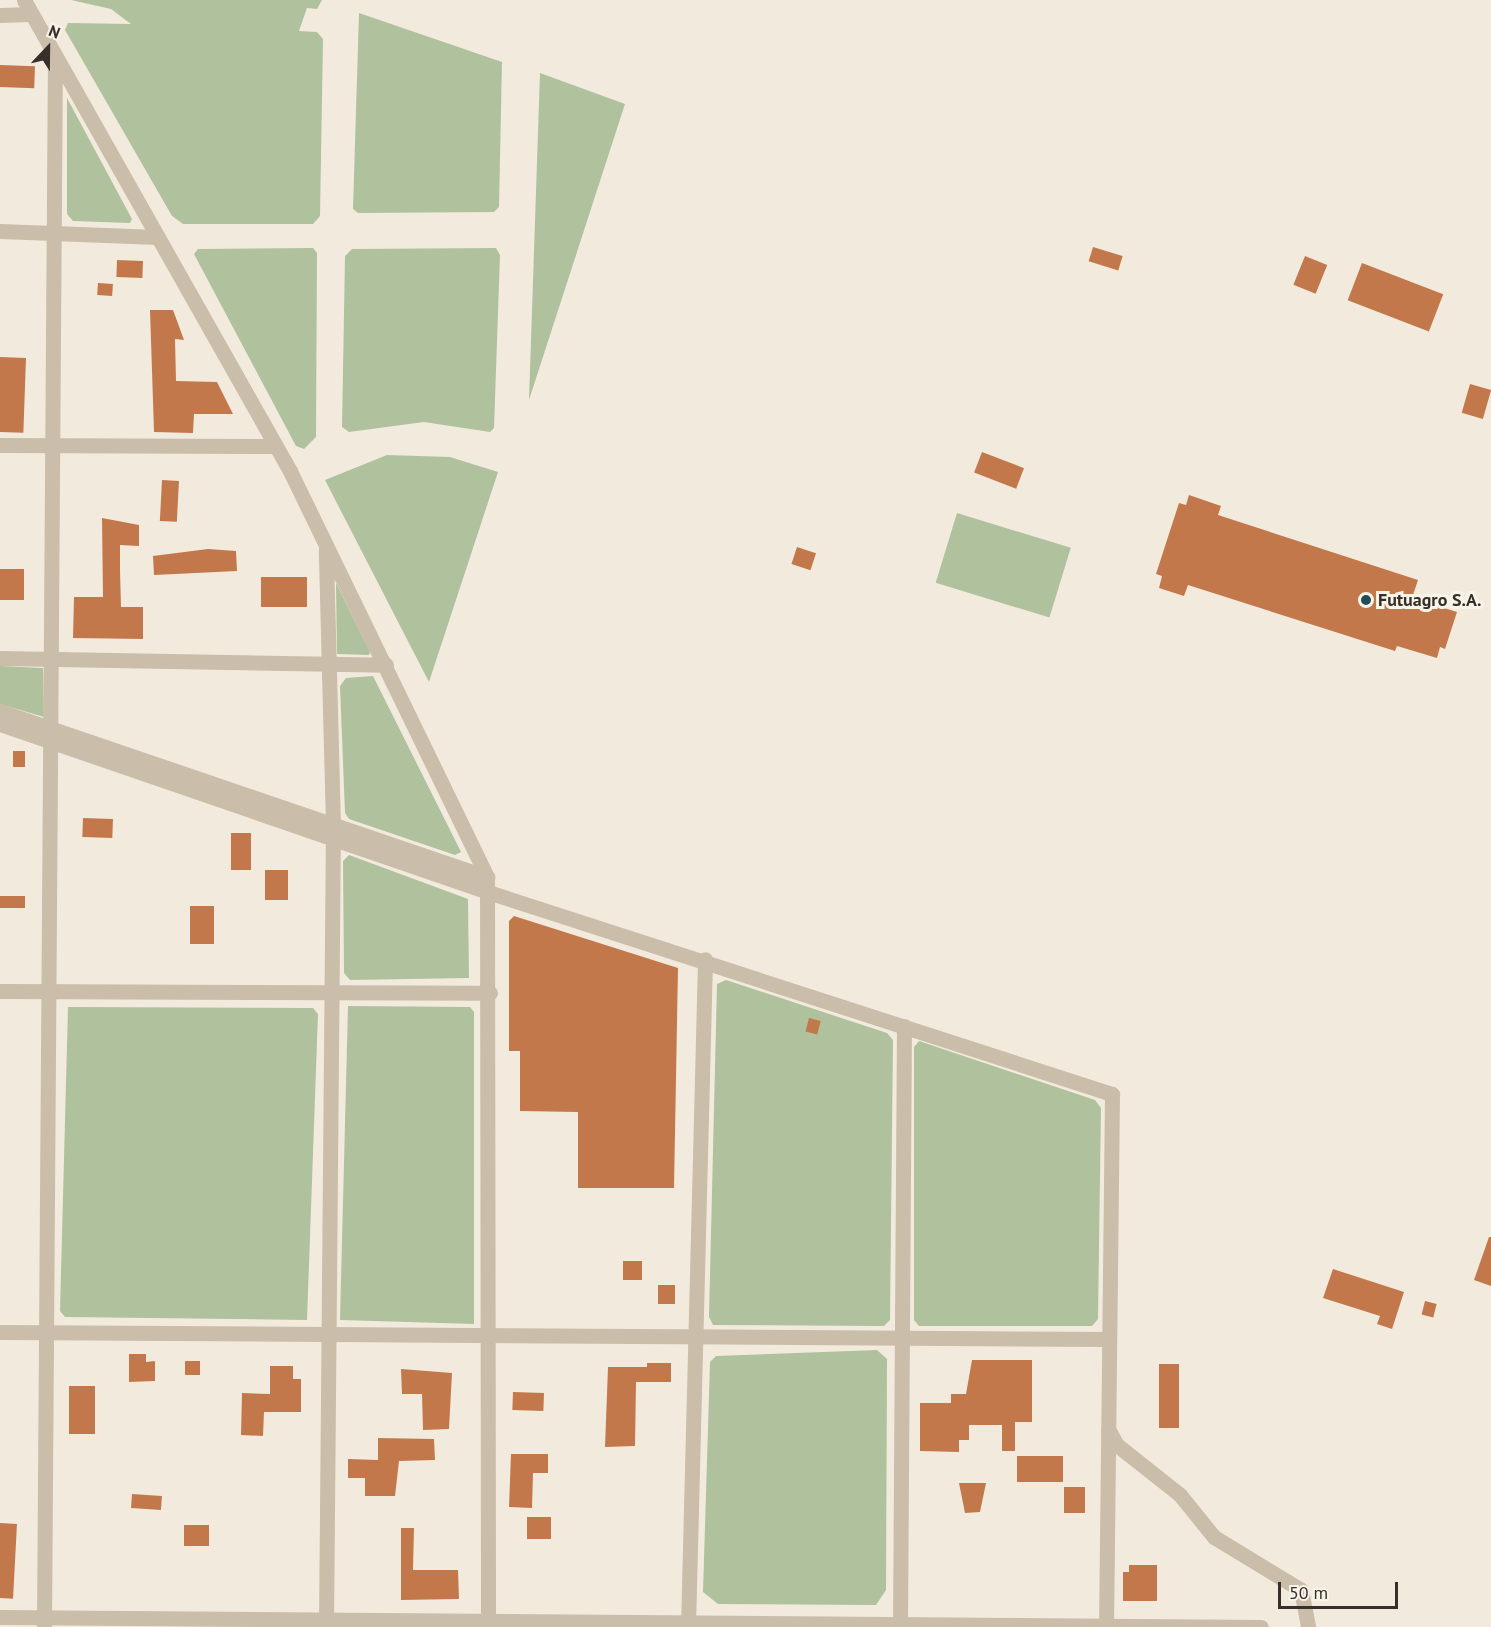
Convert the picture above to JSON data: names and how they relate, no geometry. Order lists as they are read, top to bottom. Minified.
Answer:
{"places":["Futuagro S.A."],"scale_bar":"50 m","north":"top"}
